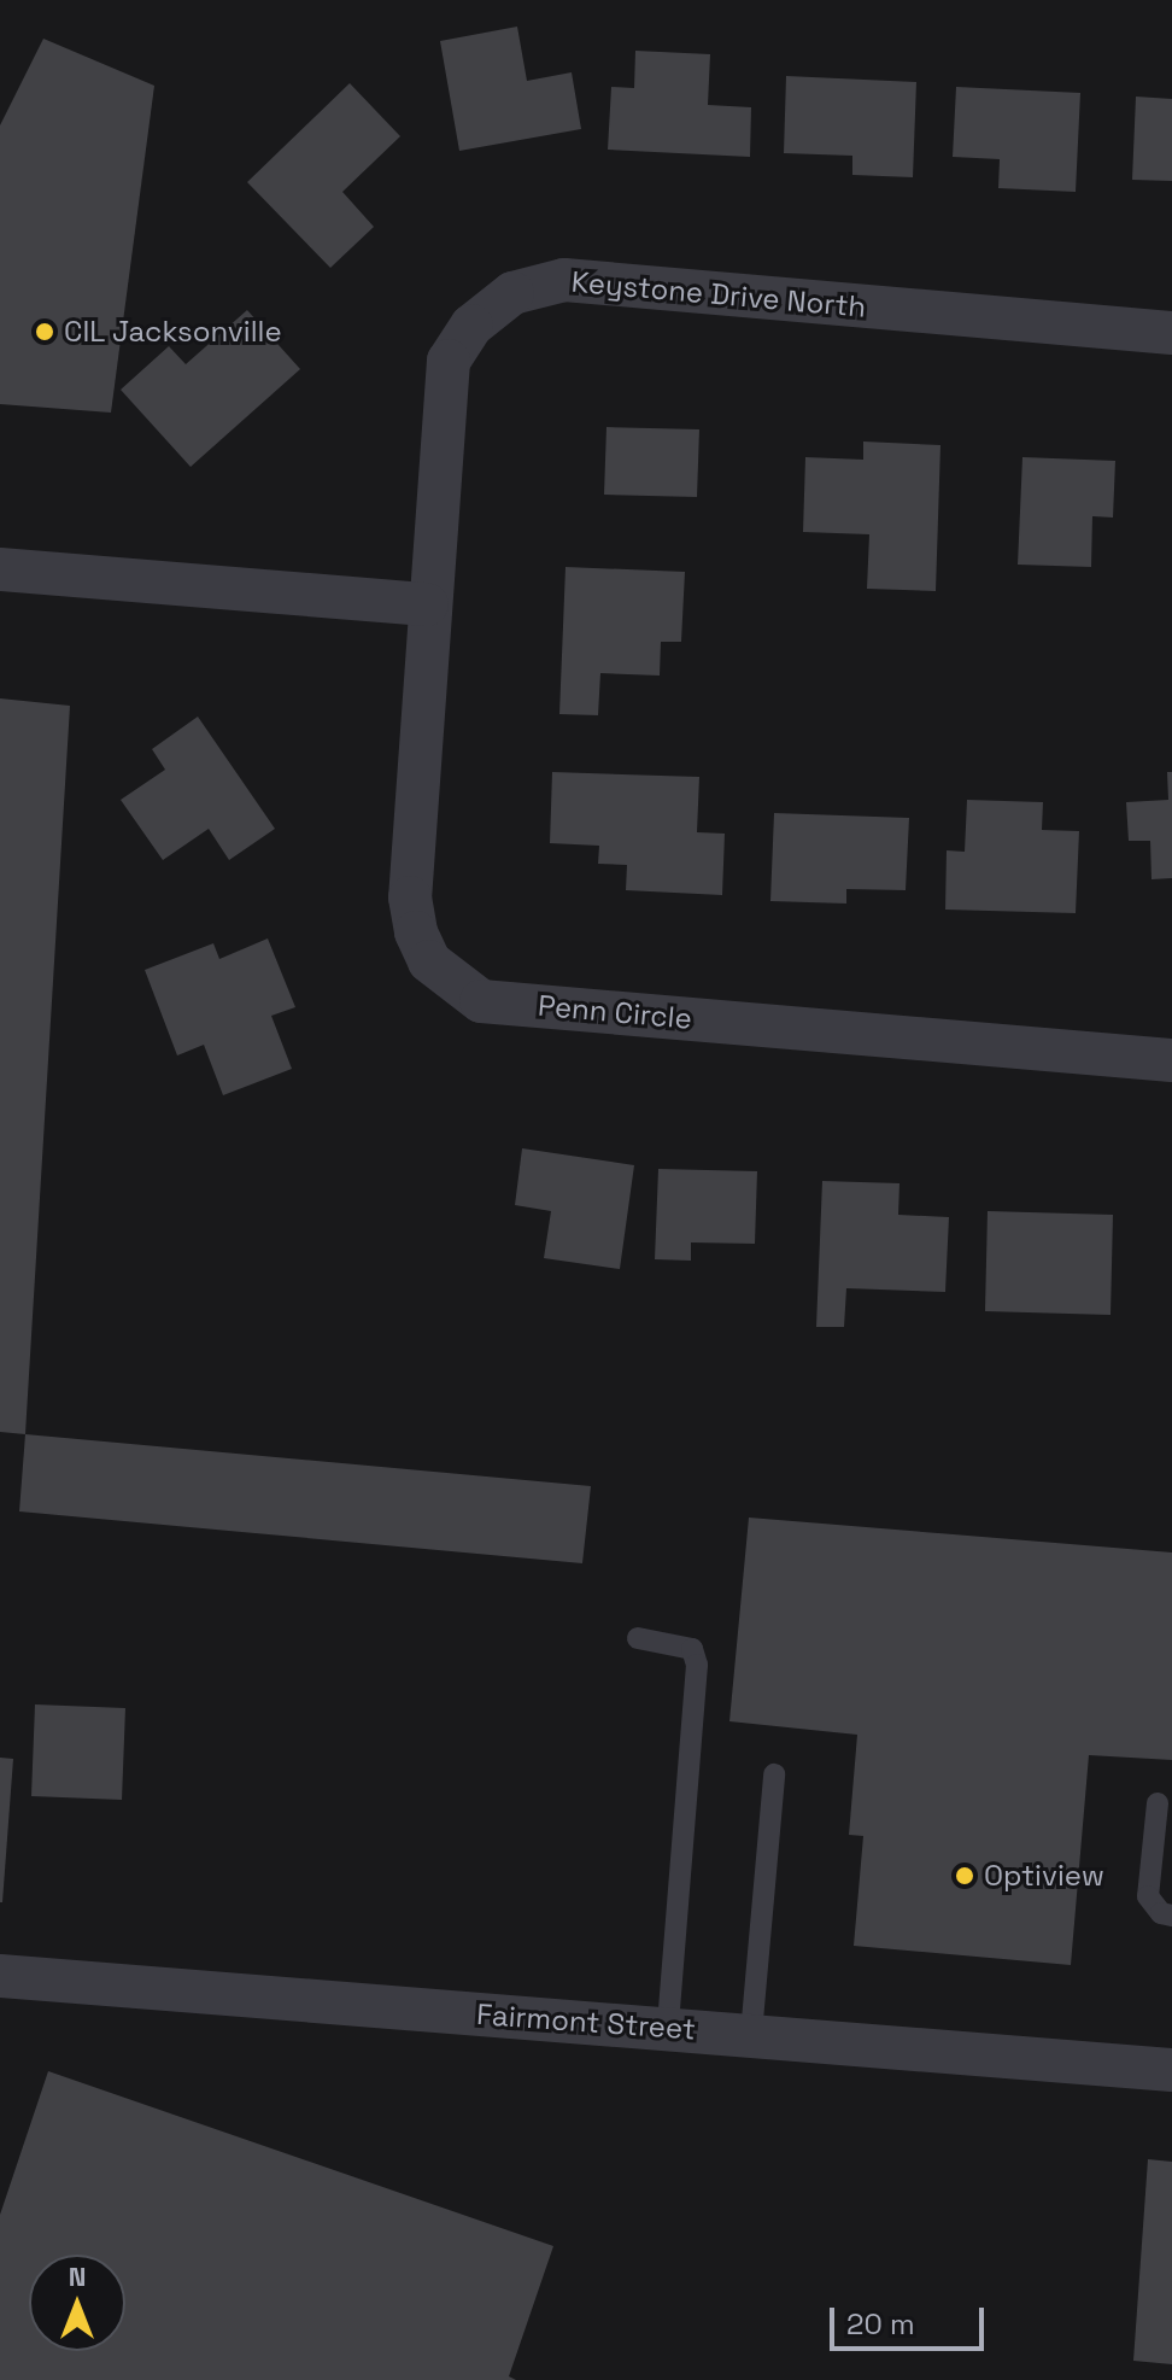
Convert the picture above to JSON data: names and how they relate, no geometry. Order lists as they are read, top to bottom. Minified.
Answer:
{"streets":{"street":["Keystone Drive North","Penn Circle","Fairmont Street"]},"crossings":[["Keystone Drive North","Penn Circle"]],"places":["CIL Jacksonville","Optiview"],"scale_bar":"20 m","north":"top"}
